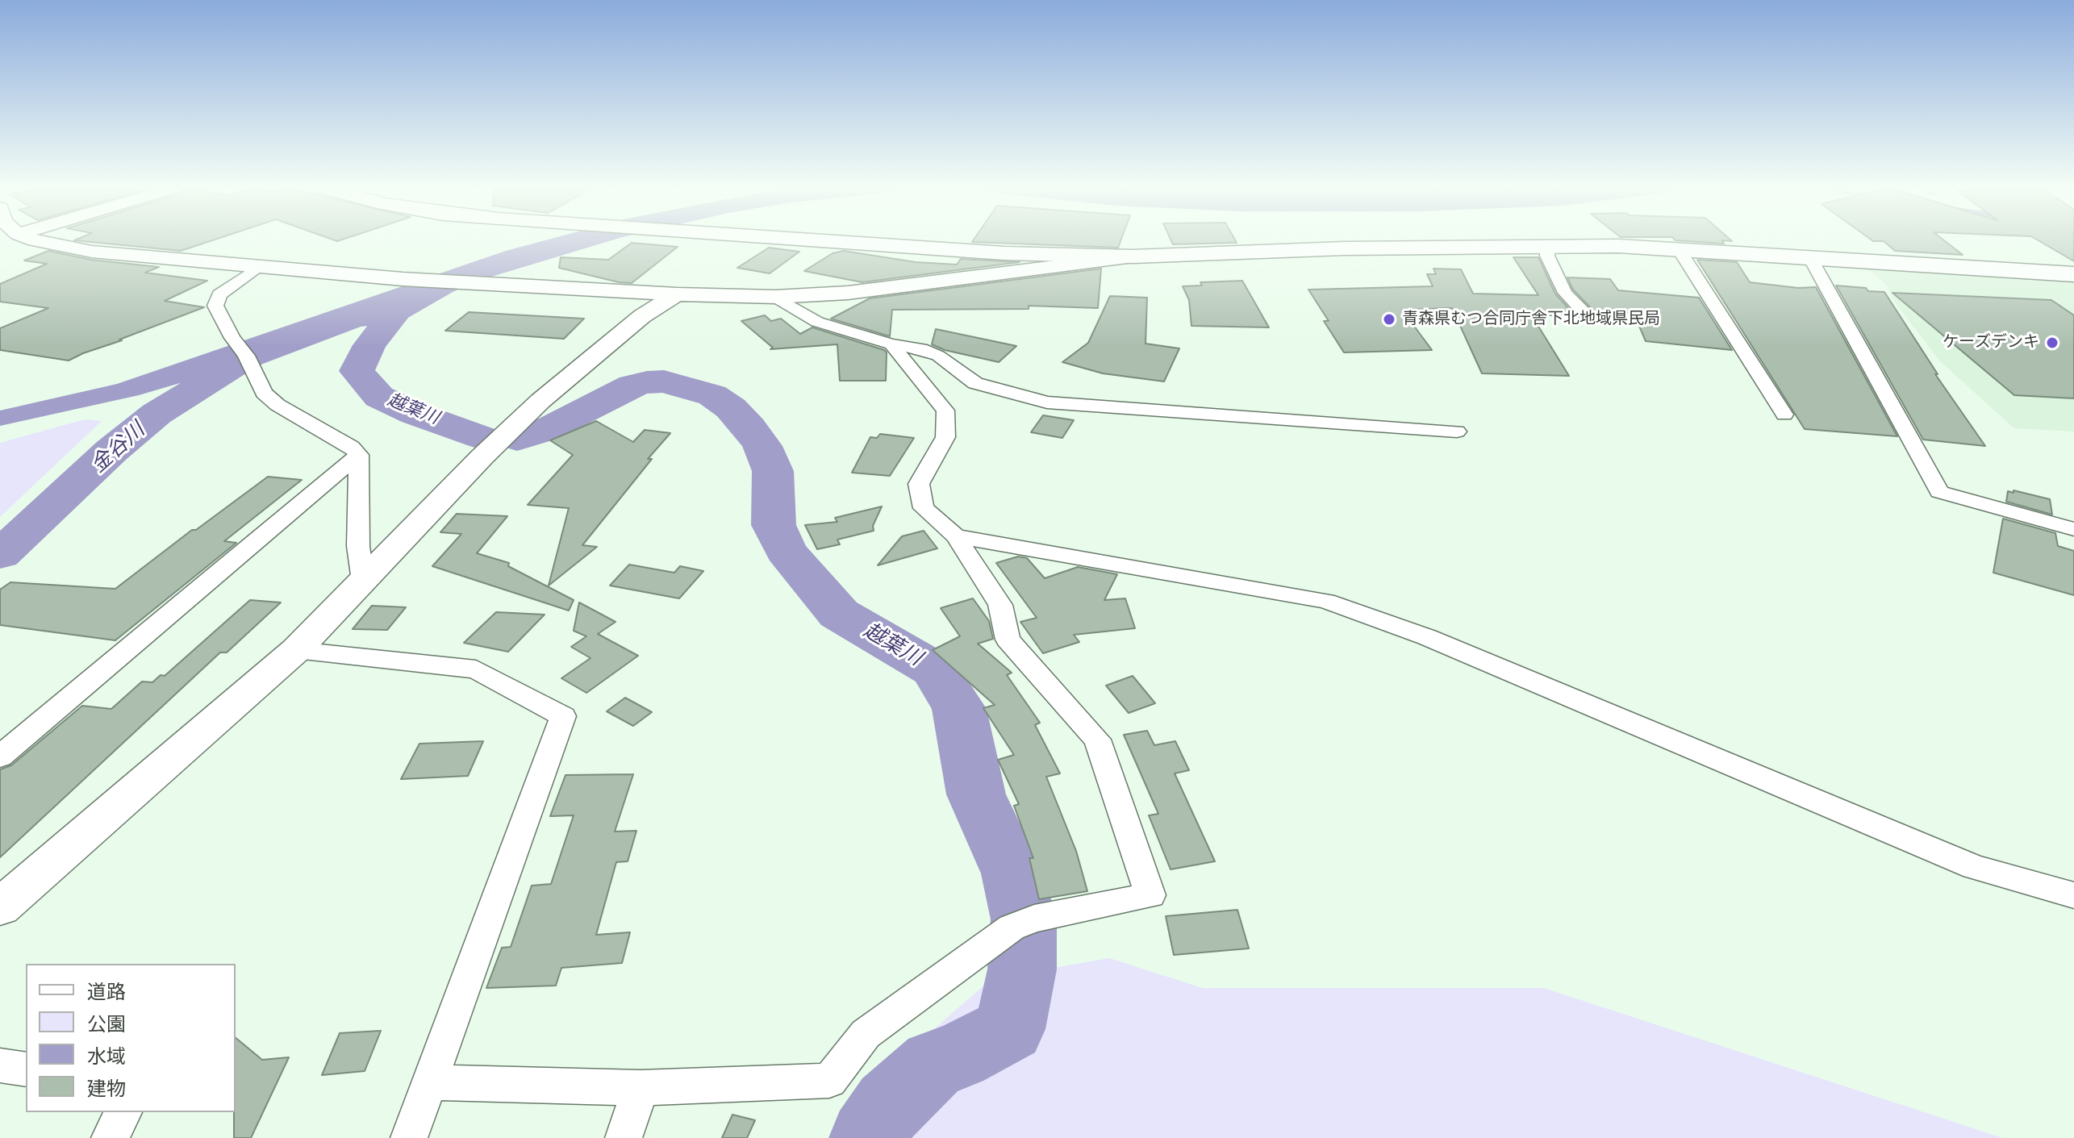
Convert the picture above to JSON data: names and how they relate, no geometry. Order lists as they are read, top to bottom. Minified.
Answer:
{"water":["越葉川","金谷川"],"places":["青森県むつ合同庁舎下北地域県民局","ケーズデンキ"],"legend":["道路","公園","水域","建物"]}
